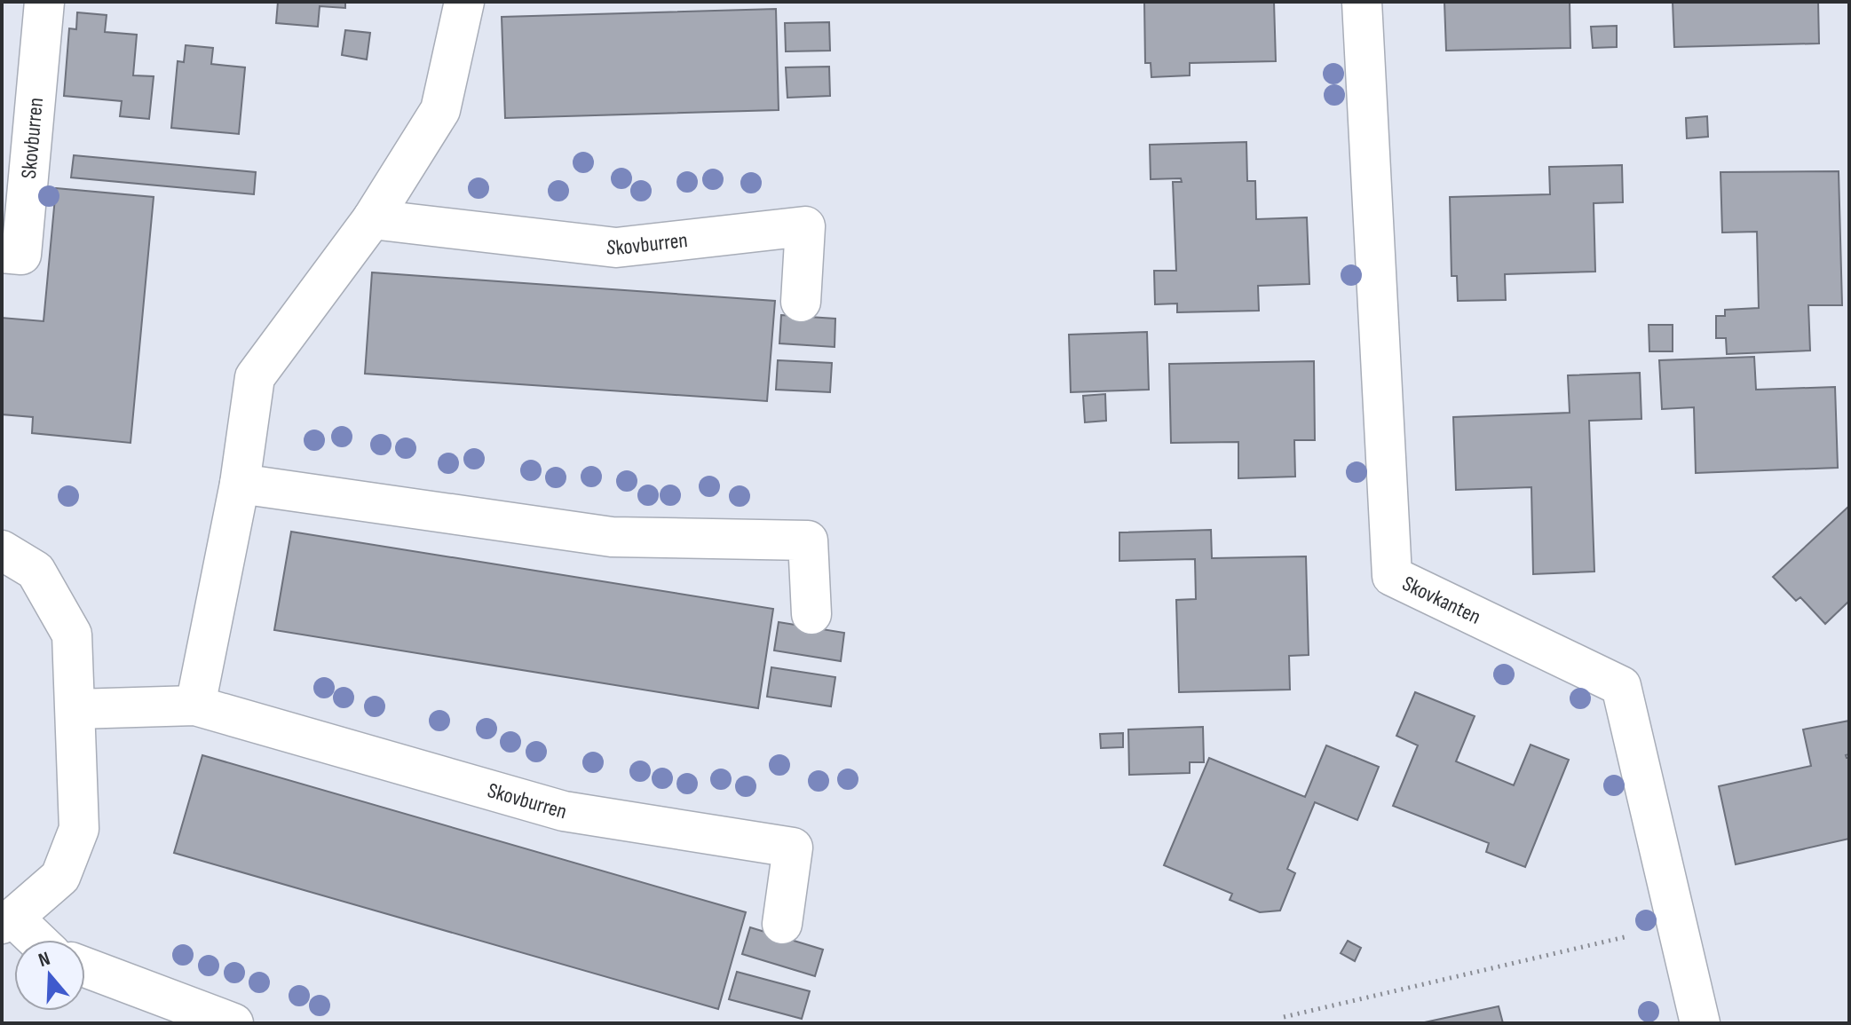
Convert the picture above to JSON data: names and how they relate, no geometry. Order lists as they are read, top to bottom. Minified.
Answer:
{"streets":{"street":["Skovburren","Skovkanten"]},"north":"top"}
